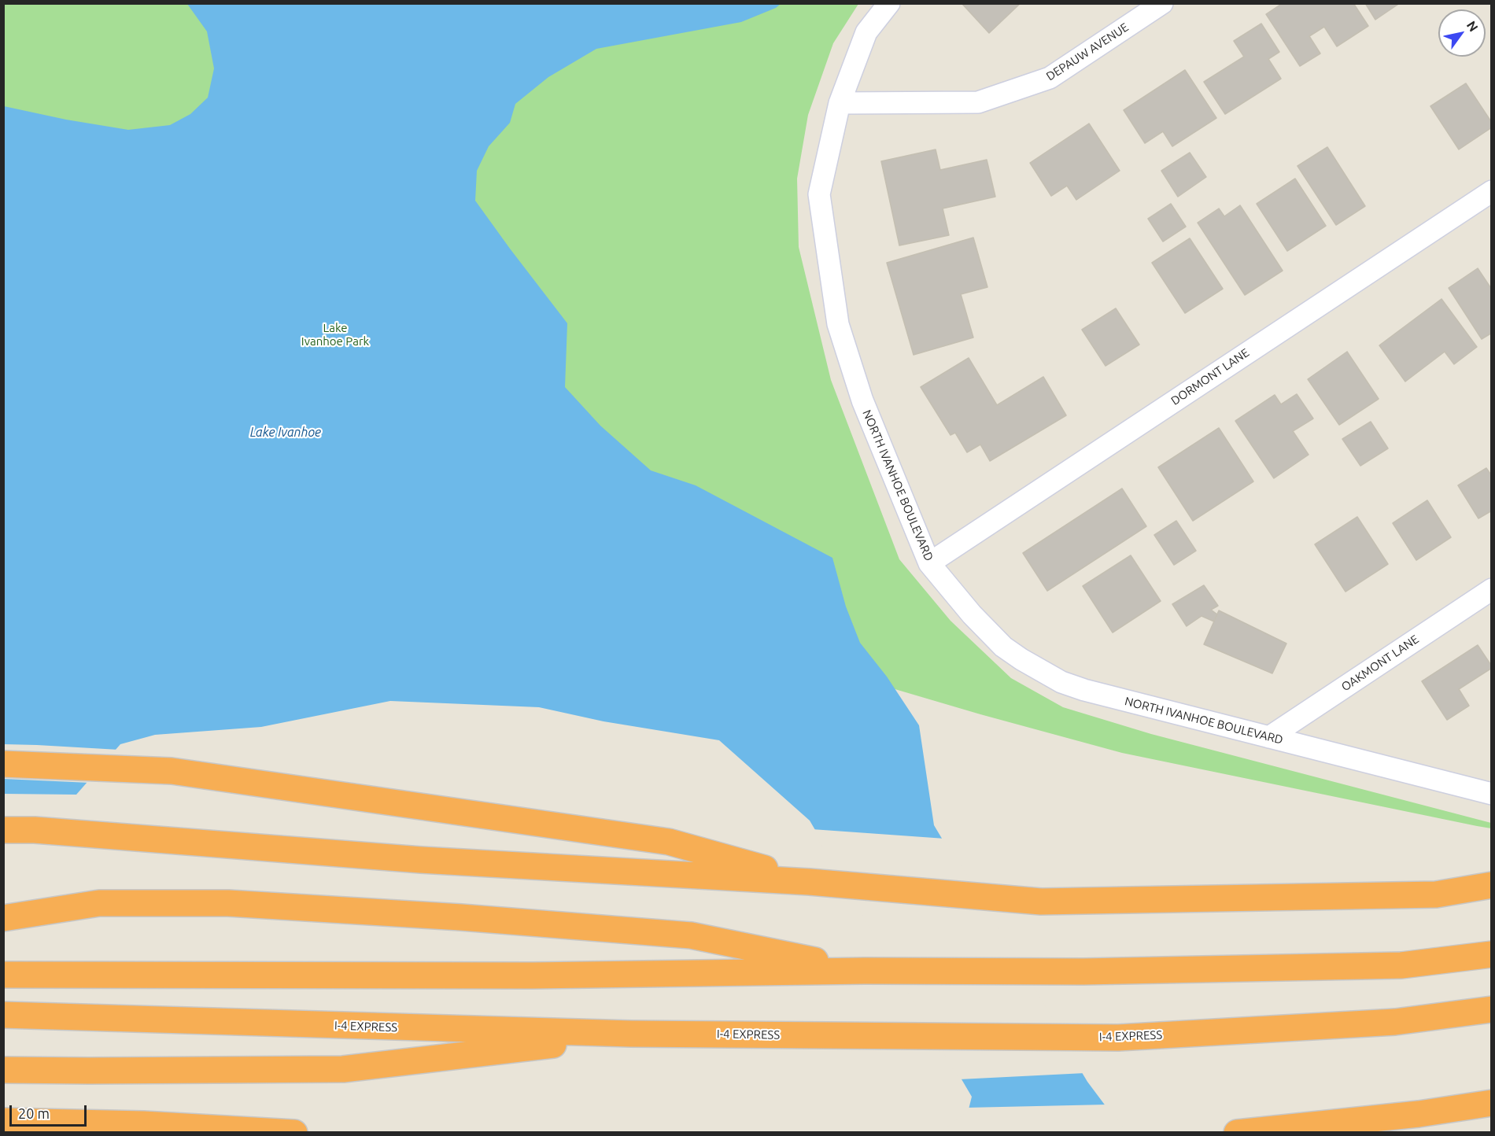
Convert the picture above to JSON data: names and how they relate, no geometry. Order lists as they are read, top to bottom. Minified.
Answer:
{"streets":{"highway":["I-4 EXPRESS"],"street":["DEPAUW AVENUE","DORMONT LANE","NORTH IVANHOE BOULEVARD","OAKMONT LANE"]},"crossings":[["DEPAUW AVENUE","NORTH IVANHOE BOULEVARD"],["DORMONT LANE","NORTH IVANHOE BOULEVARD"],["NORTH IVANHOE BOULEVARD","OAKMONT LANE"]],"water":["Lake Ivanhoe"],"parks":["Lake Ivanhoe Park"],"scale_bar":"20 m","north":"top right"}
